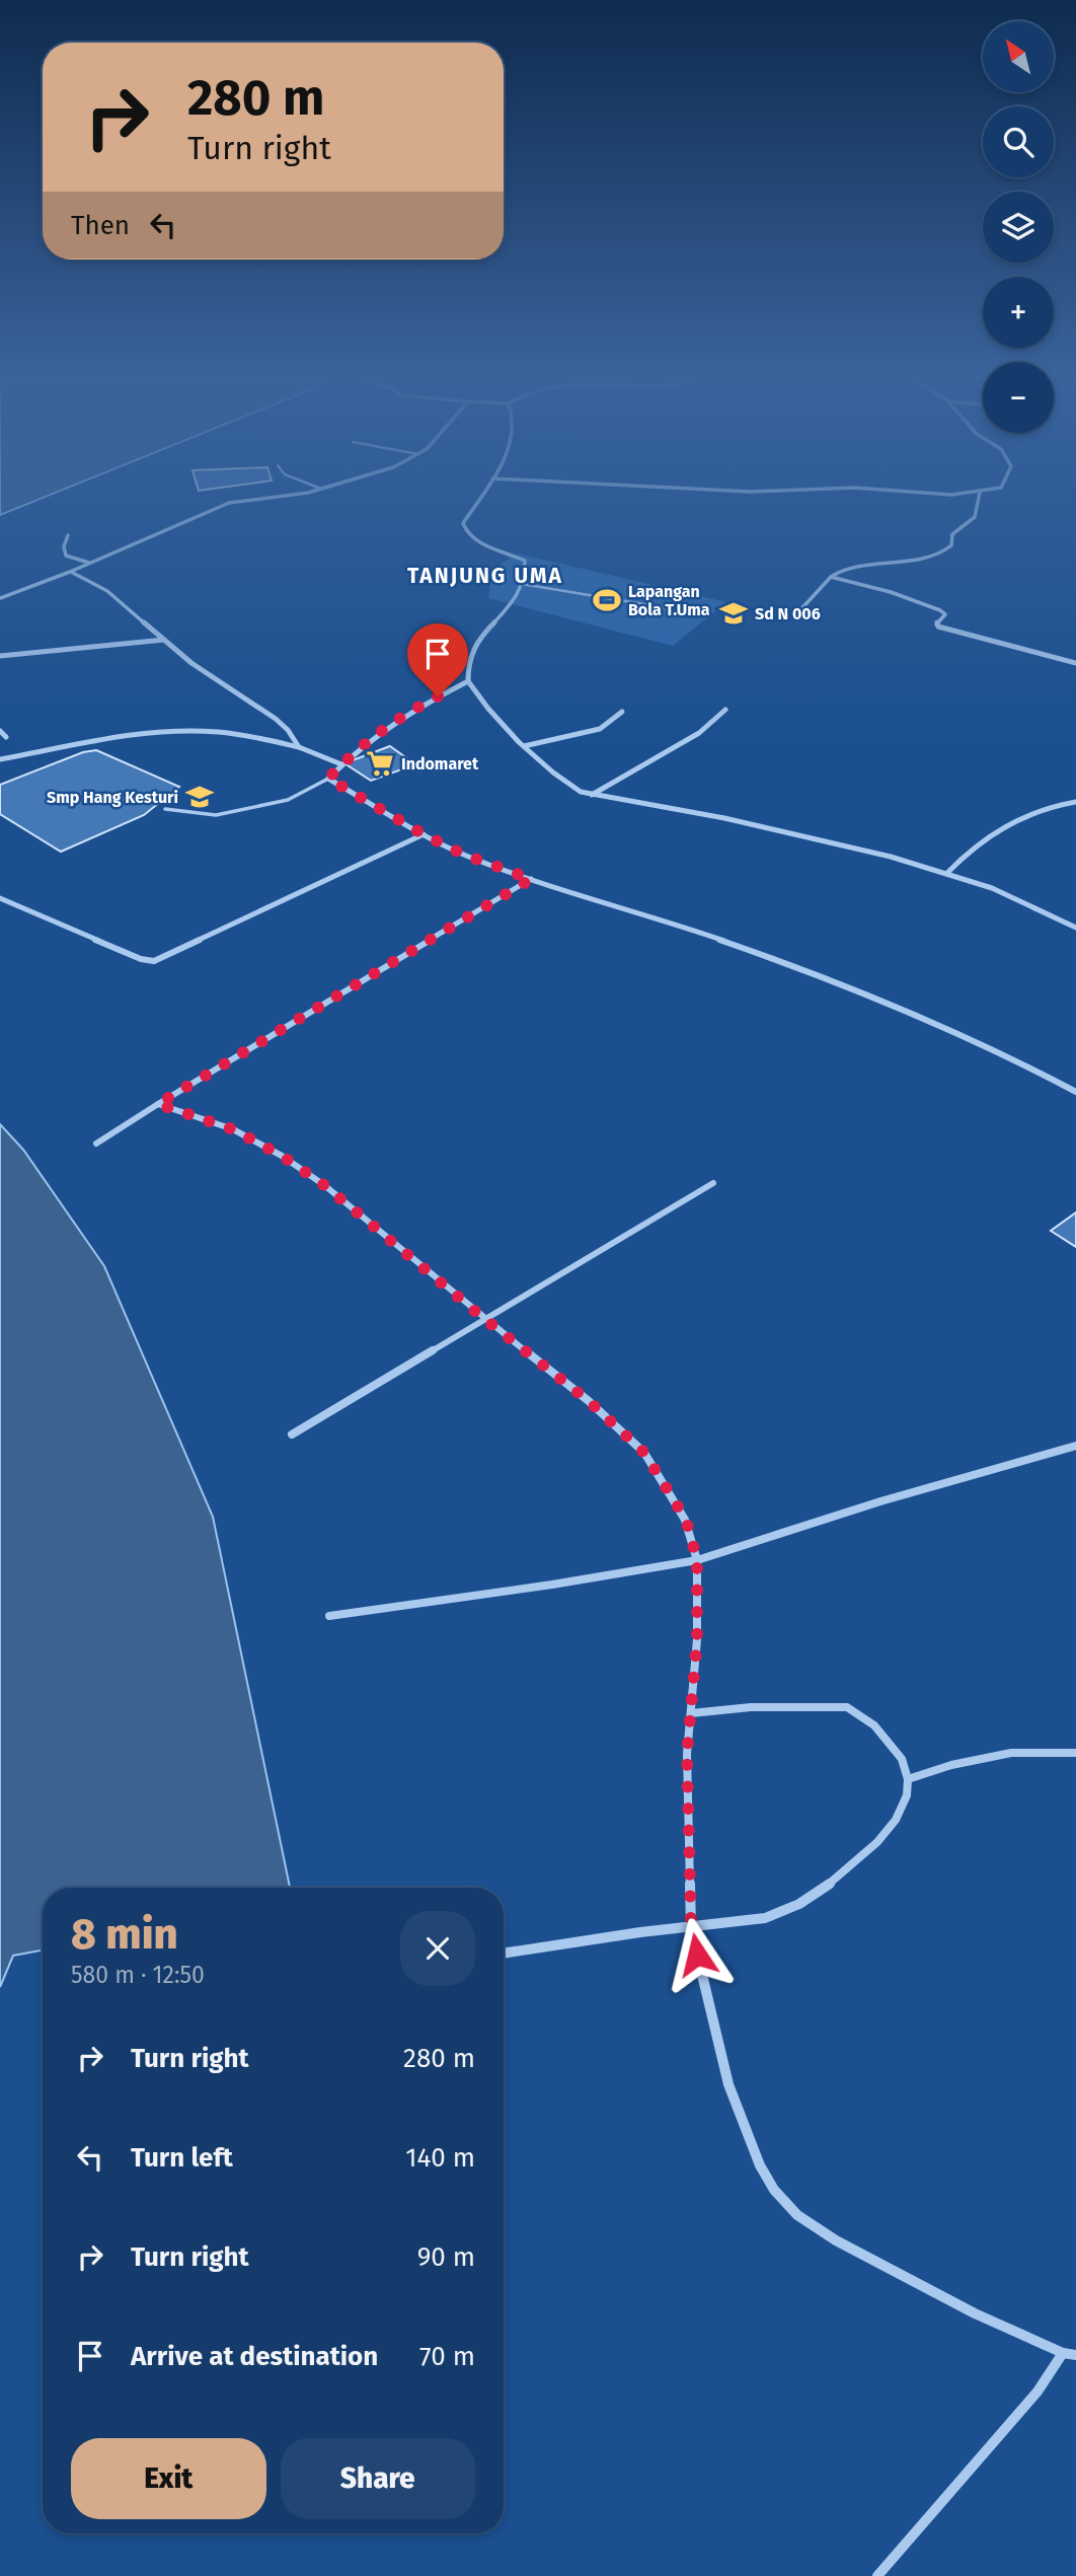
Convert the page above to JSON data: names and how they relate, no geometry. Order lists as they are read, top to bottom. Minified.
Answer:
{"districts":["TANJUNG UMA"],"places":{"sports":["Lapangan Bola T.Uma"],"school or university":["Sd N 006","Smp Hang Kesturi"],"supermarket":["Indomaret"]},"north":"top left","page":{"map_buttons":["+","−"],"turn":["280 m","Turn right"],"then":"Then","heading":["8 min","580 m · 12:50"],"list":[{"name":"Turn right","value":"280 m"},{"name":"Turn left","value":"140 m"},{"name":"Turn right","value":"90 m"},{"name":"Arrive at destination","value":"70 m"}],"buttons":["Exit","Share"]}}
